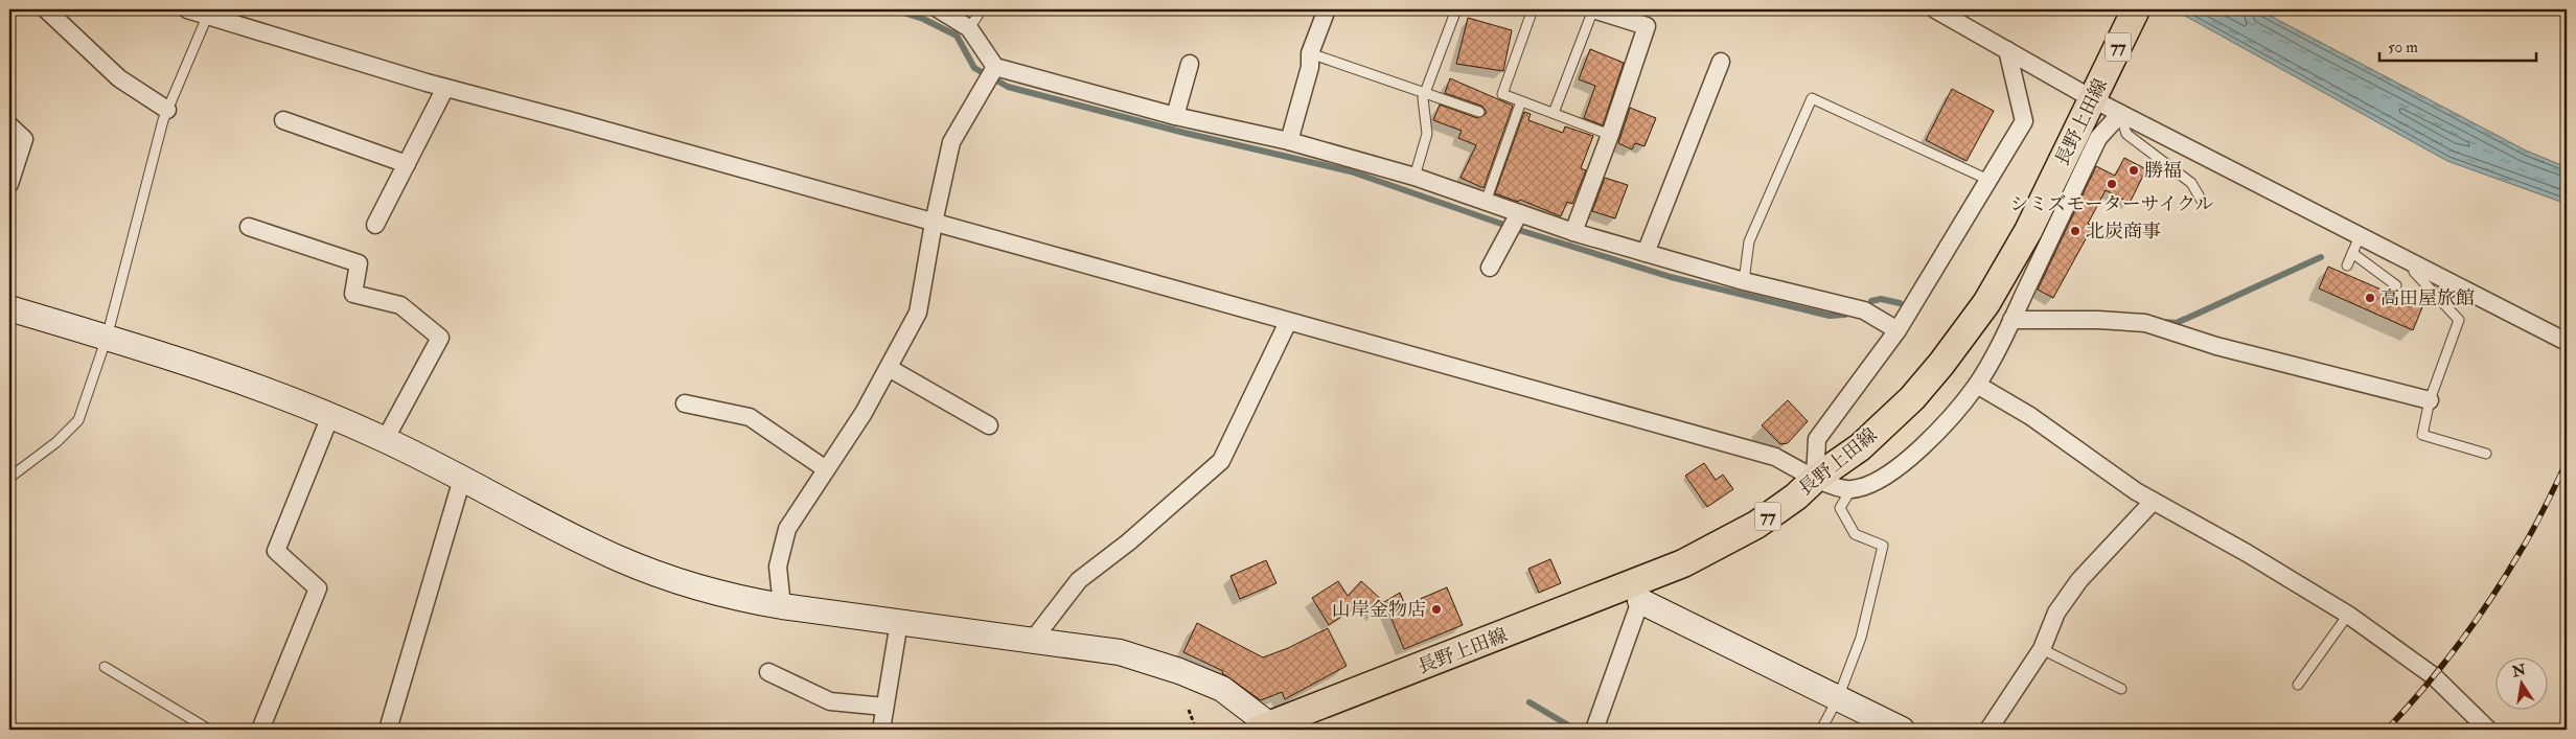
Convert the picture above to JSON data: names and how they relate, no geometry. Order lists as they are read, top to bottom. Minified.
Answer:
{"streets":{"main road":["77","長野上田線"]},"places":["勝福","シミズモーターサイクル","北炭商事","高田屋旅館","山岸金物店"],"scale_bar":"50 m","north":"top"}
